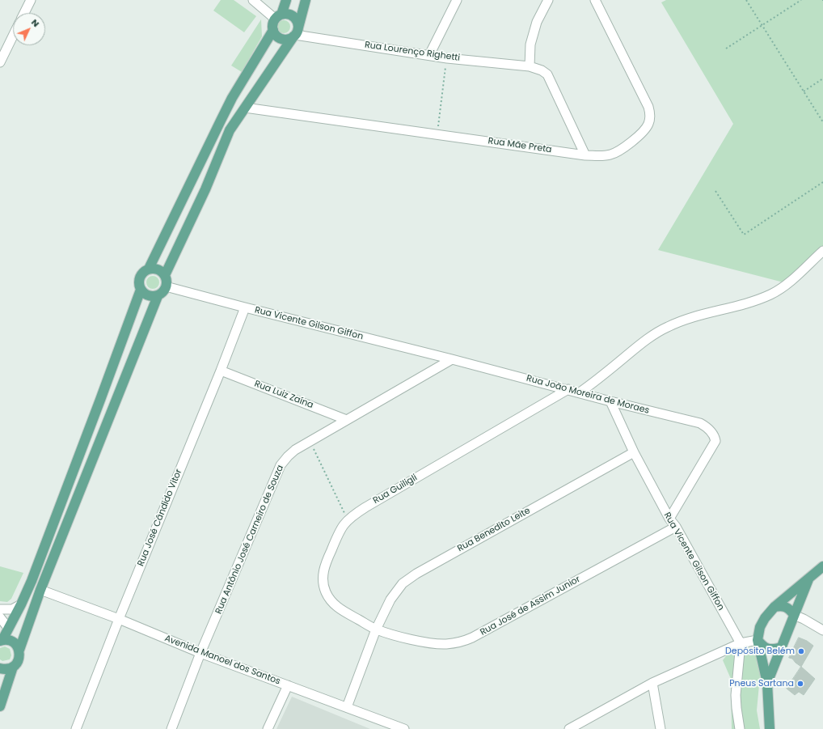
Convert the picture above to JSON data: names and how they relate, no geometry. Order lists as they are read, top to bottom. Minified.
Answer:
{"streets":{"street":["Rua Lourenço Righetti","Rua Mãe Preta","Rua Vicente Gilson Giffon","Rua Luiz Zaína","Rua João Moreira de Moraes","Rua Guiligli","Rua José Cândido Vitor","Rua Benedito Leite","Rua Antônio José Carneiro de Souza","Rua José de Assim Junior","Avenida Manoel dos Santos"]},"crossings":[["Rua Lourenço Righetti","Rua Mãe Preta"],["Rua Vicente Gilson Giffon","Rua João Moreira de Moraes"],["Rua Vicente Gilson Giffon","Rua José Cândido Vitor"],["Rua Vicente Gilson Giffon","Rua Benedito Leite"],["Rua Vicente Gilson Giffon","Rua Antônio José Carneiro de Souza"],["Rua Vicente Gilson Giffon","Rua José de Assim Junior"],["Rua Luiz Zaína","Rua José Cândido Vitor"],["Rua Luiz Zaína","Rua Antônio José Carneiro de Souza"],["Rua João Moreira de Moraes","Rua Guiligli"],["Rua João Moreira de Moraes","Rua Antônio José Carneiro de Souza"],["Rua Guiligli","Rua Benedito Leite"],["Rua Guiligli","Rua José de Assim Junior"],["Rua José Cândido Vitor","Avenida Manoel dos Santos"],["Rua Benedito Leite","Rua José de Assim Junior"],["Rua Benedito Leite","Avenida Manoel dos Santos"],["Rua Antônio José Carneiro de Souza","Avenida Manoel dos Santos"]],"places":["Depósito Belém","Pneus Sartana"],"north":"top right"}
